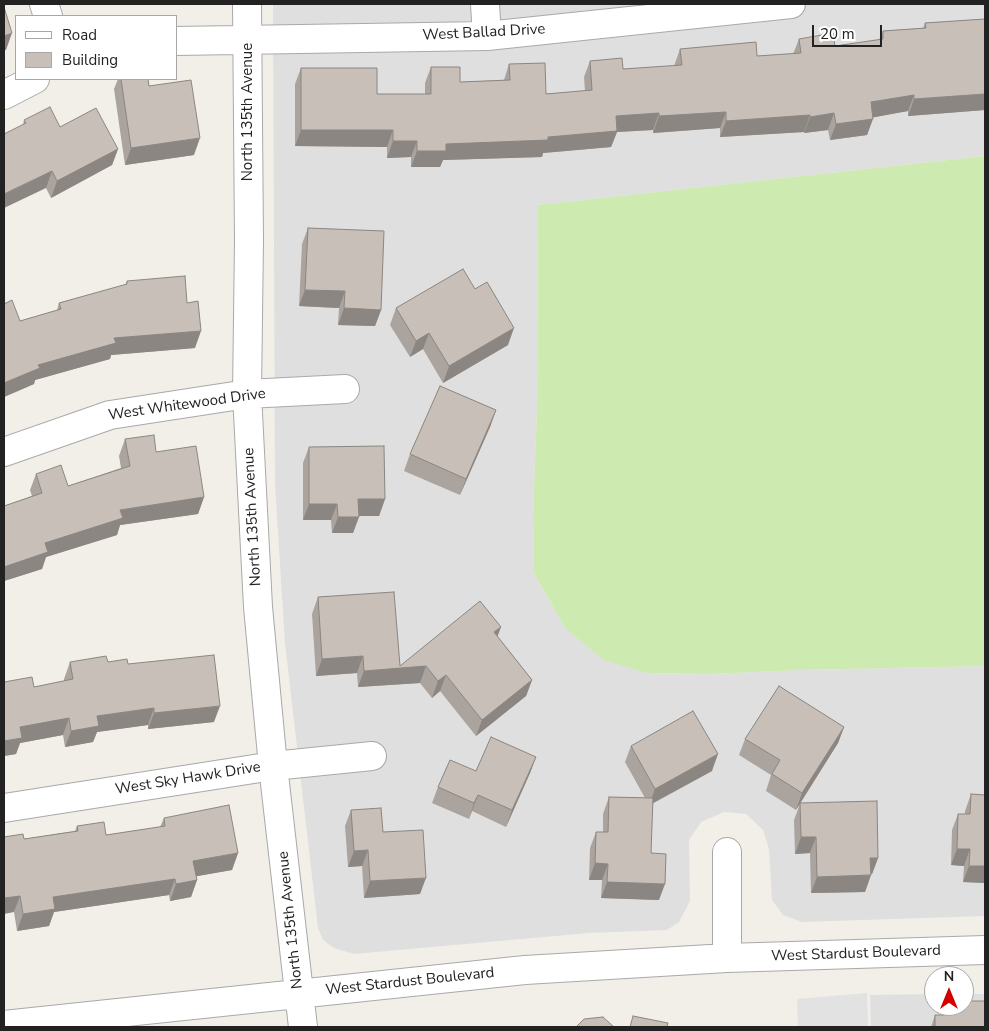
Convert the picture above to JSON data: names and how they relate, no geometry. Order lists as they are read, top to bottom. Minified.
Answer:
{"streets":{"street":["West Ballad Drive","North 135th Avenue","West Whitewood Drive","West Sky Hawk Drive","West Stardust Boulevard"]},"crossings":[["West Ballad Drive","North 135th Avenue"],["North 135th Avenue","West Whitewood Drive"],["North 135th Avenue","West Sky Hawk Drive"],["North 135th Avenue","West Stardust Boulevard"]],"legend":["Road","Building"],"scale_bar":"20 m","north":"top"}
